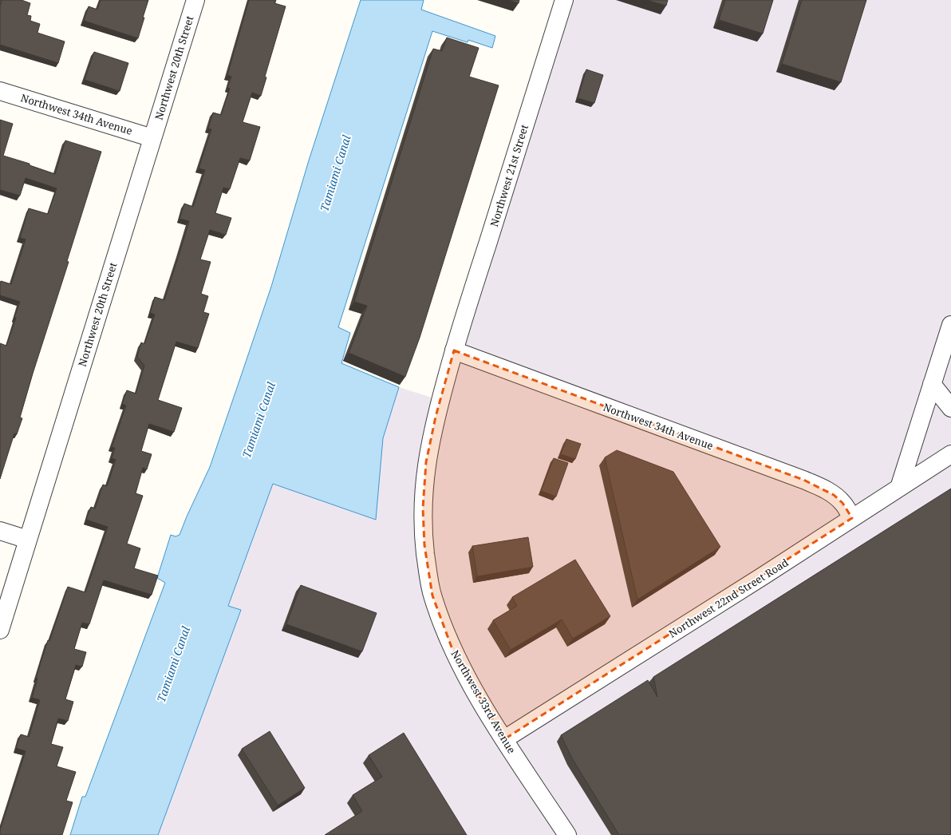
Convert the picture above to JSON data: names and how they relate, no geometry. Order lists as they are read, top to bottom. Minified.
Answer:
{"streets":{"street":["Northwest 20th Street","Northwest 34th Avenue","Northwest 21st Street","Northwest 22nd Street Road","Northwest 33rd Avenue"]},"crossings":[["Northwest 20th Street","Northwest 34th Avenue"],["Northwest 34th Avenue","Northwest 21st Street"],["Northwest 34th Avenue","Northwest 22nd Street Road"],["Northwest 34th Avenue","Northwest 33rd Avenue"],["Northwest 21st Street","Northwest 33rd Avenue"],["Northwest 22nd Street Road","Northwest 33rd Avenue"]],"water":["Tamiami Canal"]}
